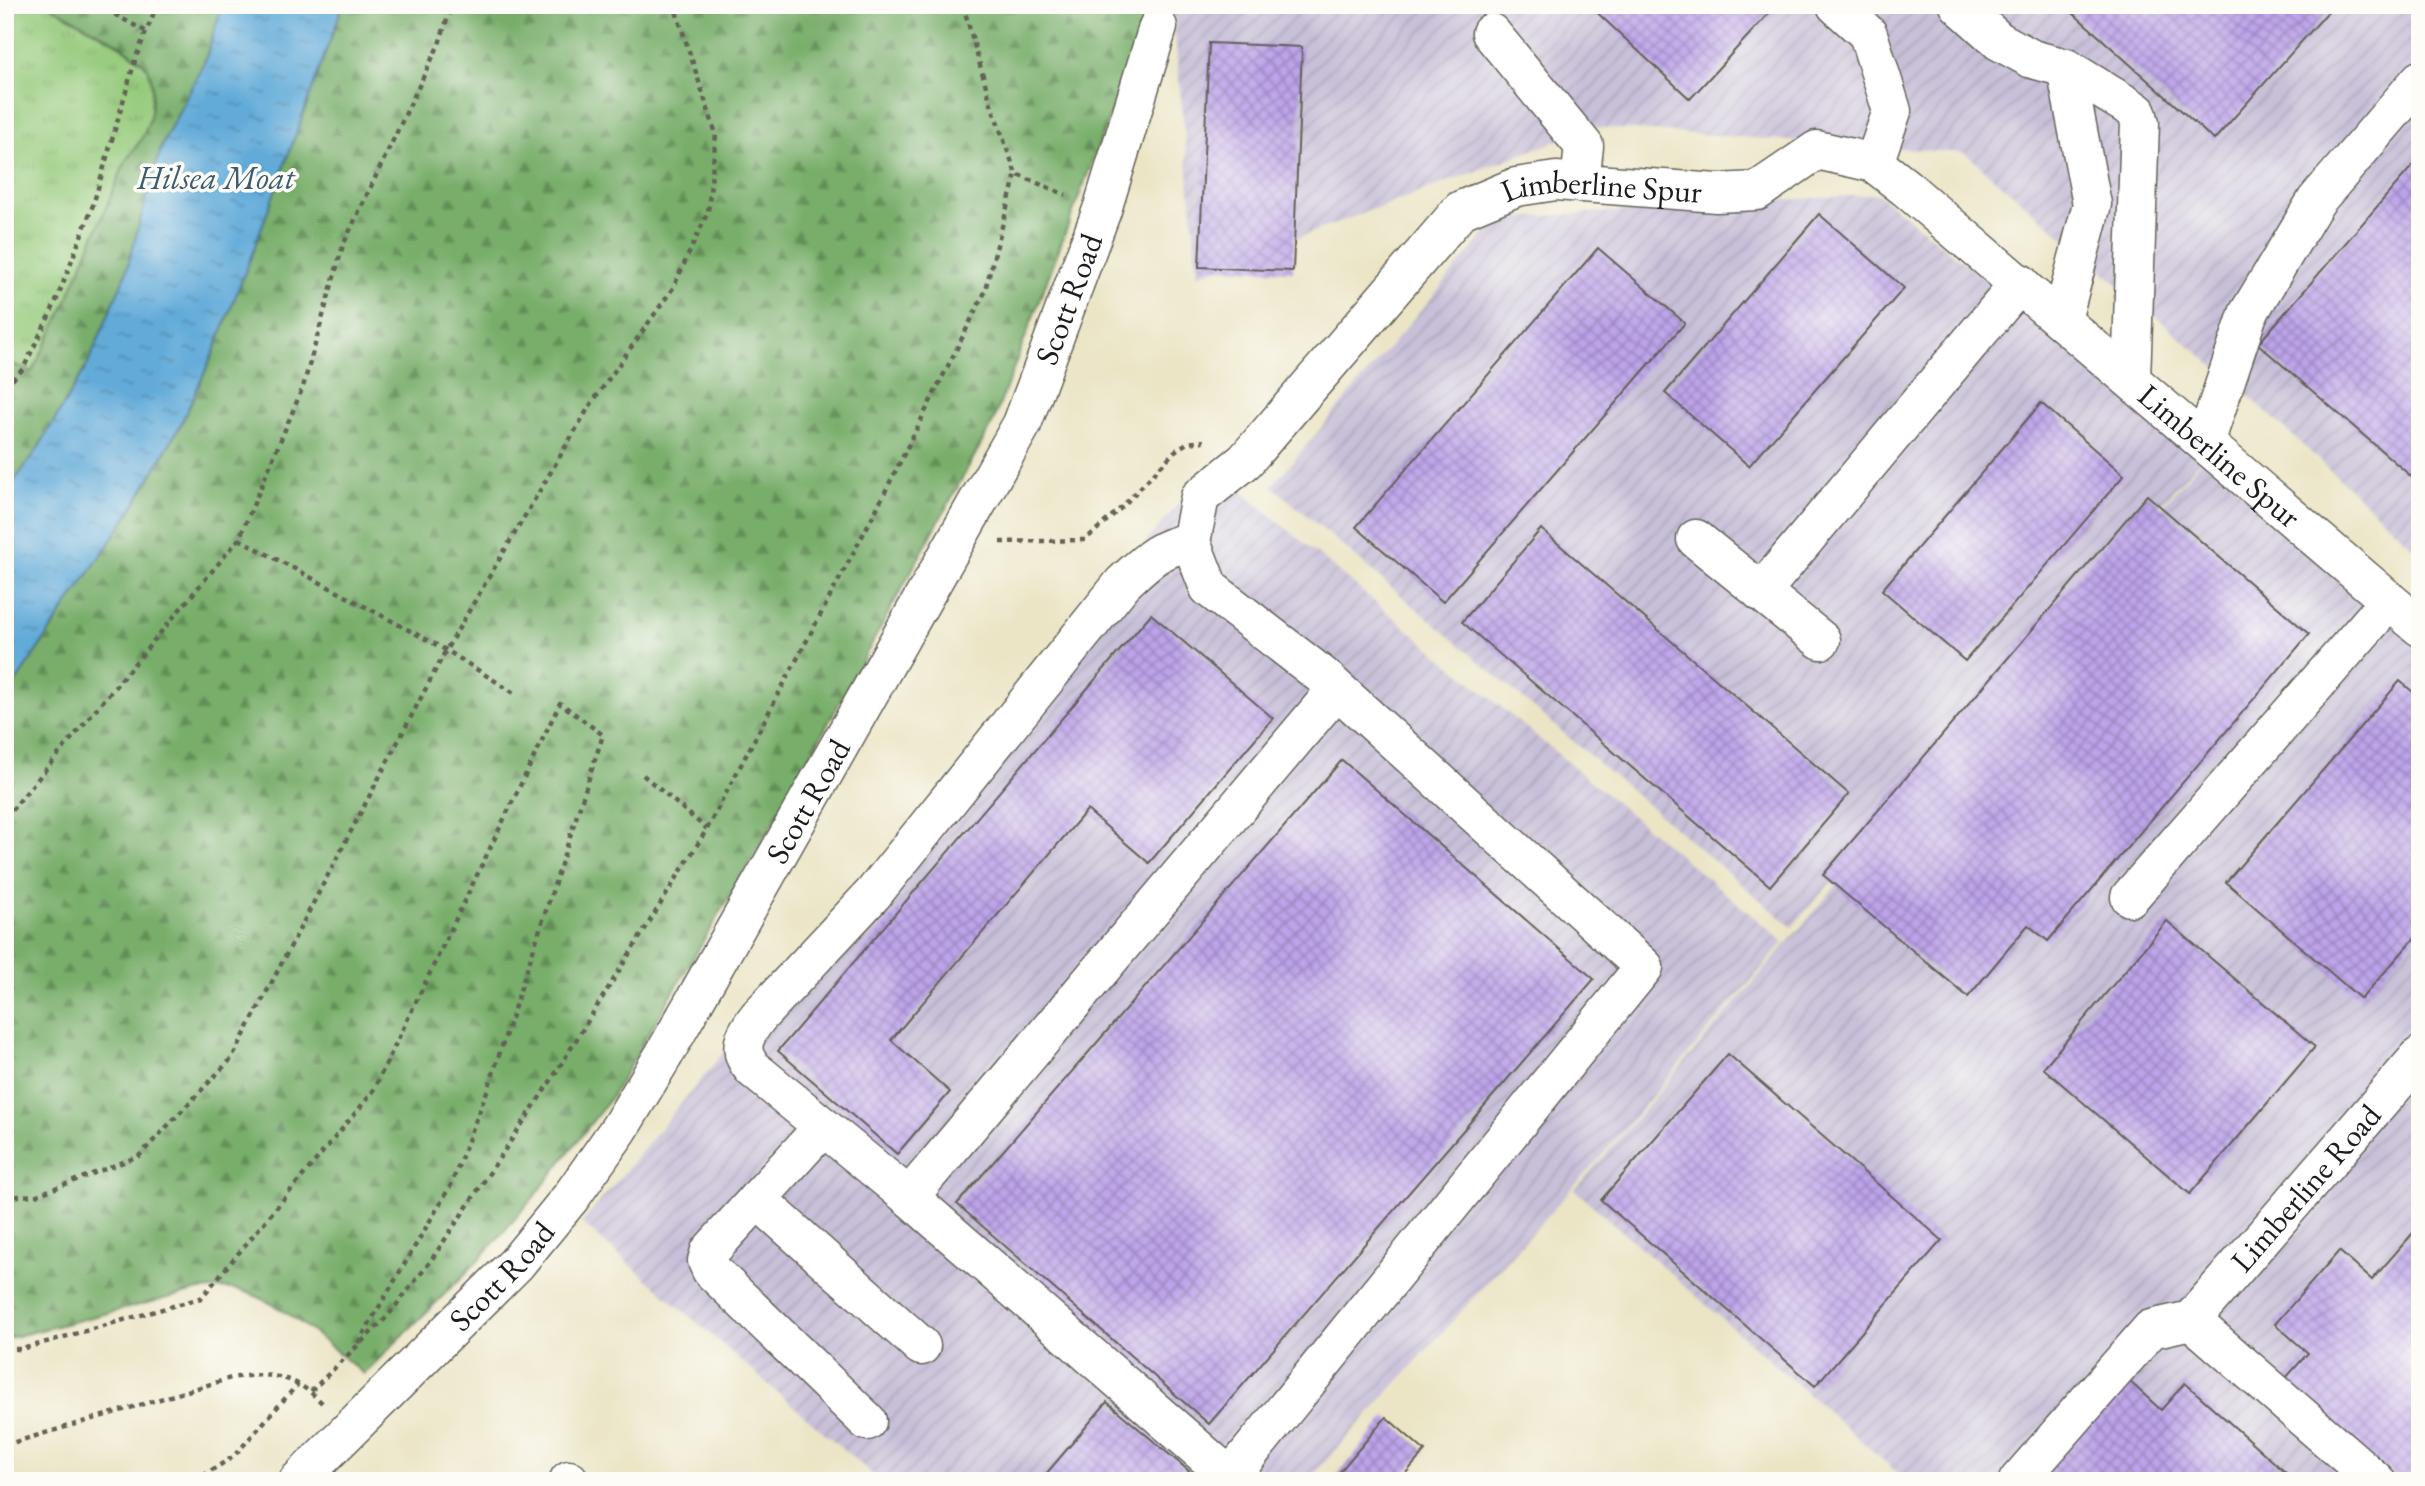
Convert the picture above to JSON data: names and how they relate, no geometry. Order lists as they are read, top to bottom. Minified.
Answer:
{"streets":{"street":["Limberline Spur","Scott Road","Limberline Road"]},"water":["Hilsea Moat"]}
